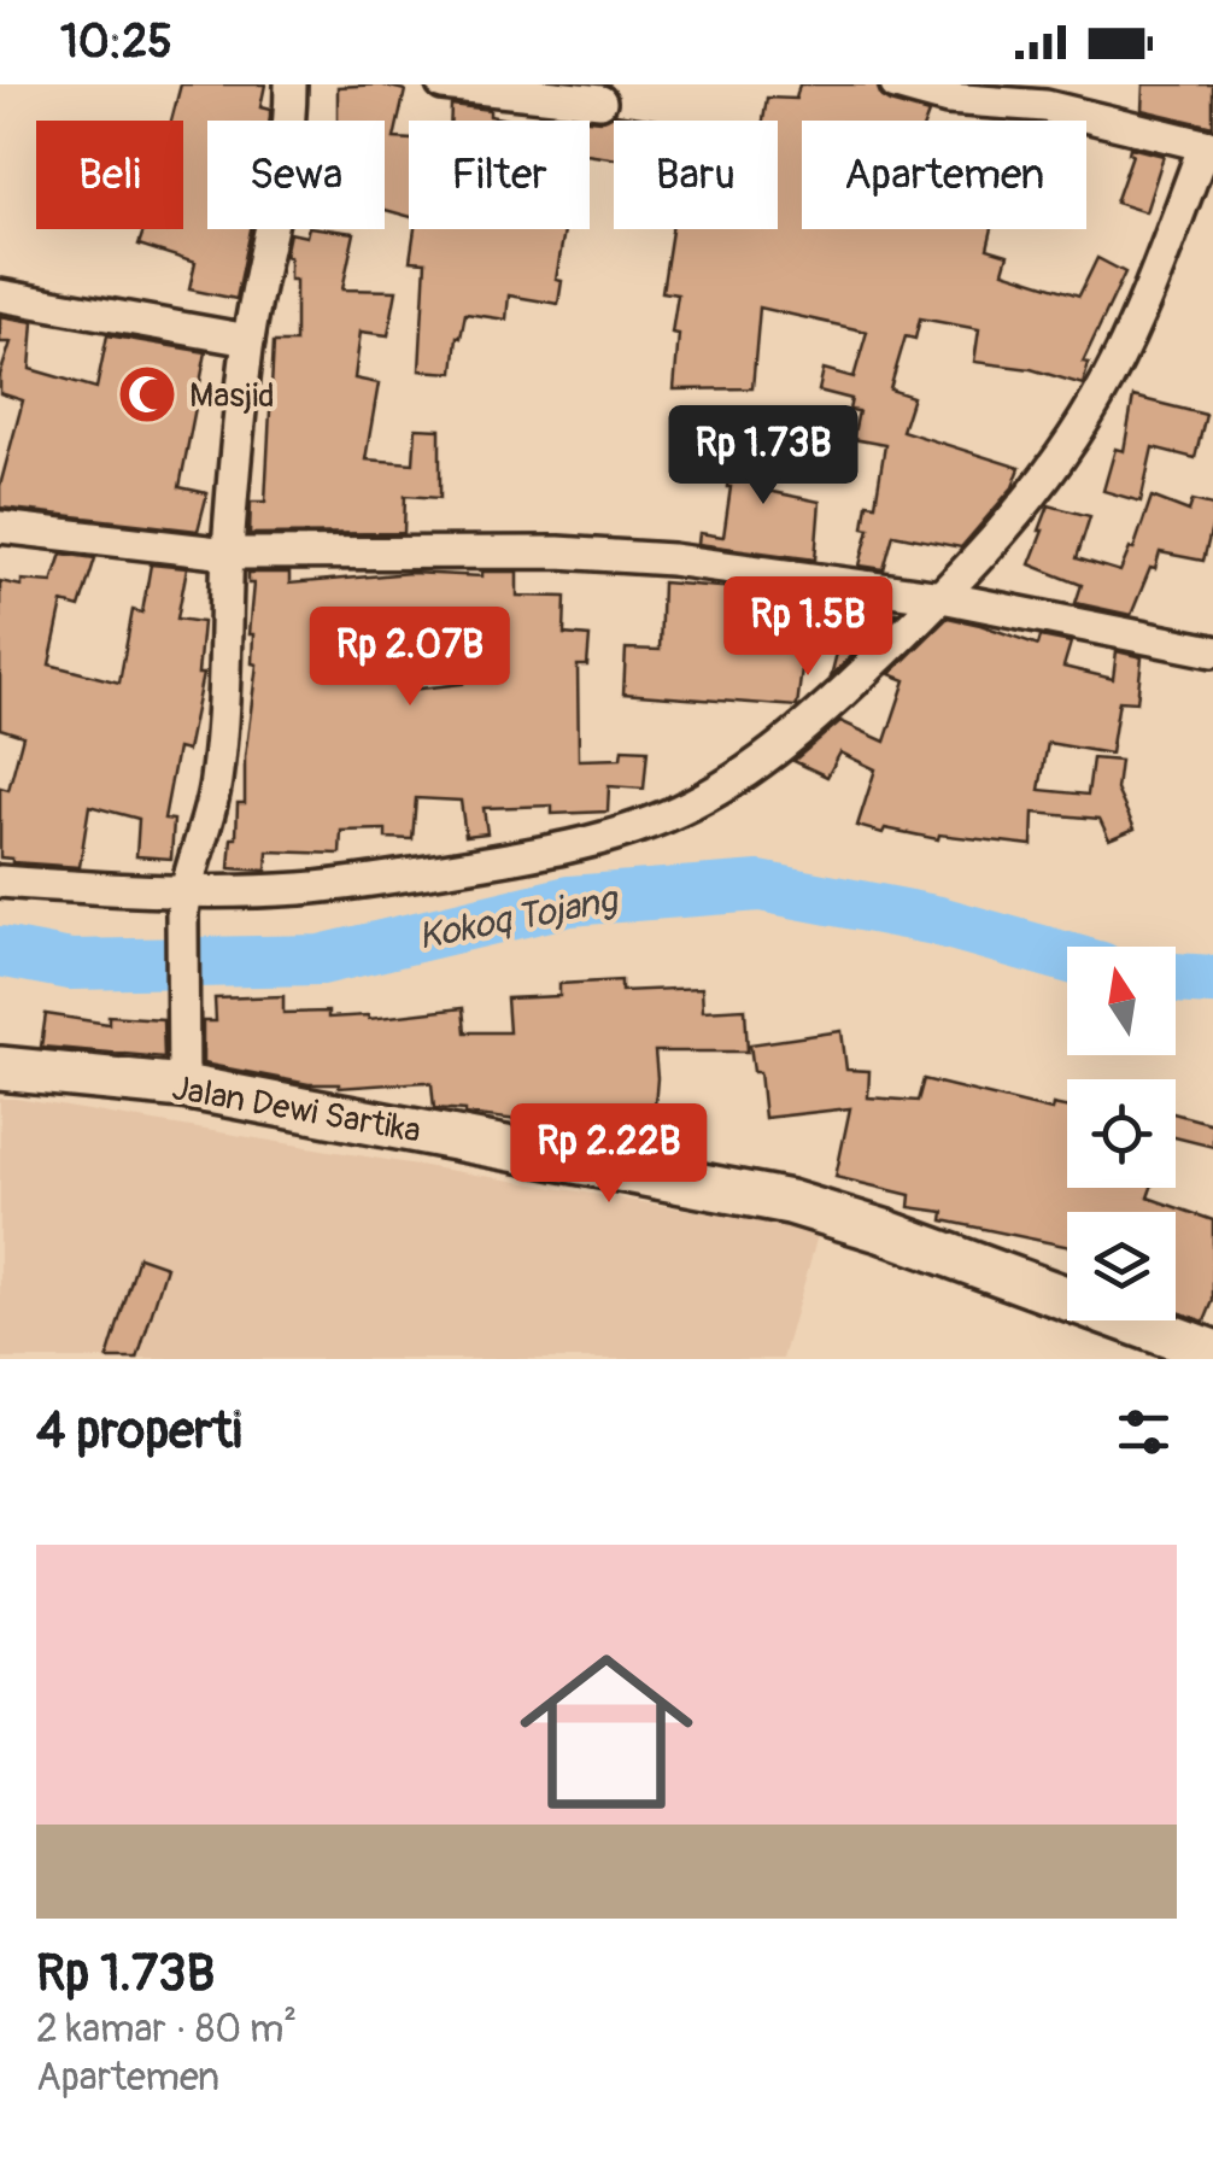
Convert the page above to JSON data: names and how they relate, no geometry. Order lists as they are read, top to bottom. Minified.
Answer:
{"streets":{"street":["Jalan Dewi Sartika"]},"water":["Kokoq Tojang"],"places":{"mosque":["Masjid"]},"north":"top","page":{"status":"10:25","chip":["Beli","Sewa","Filter","Baru","Apartemen"],"price":["Rp 1.73B","Rp 1.5B","Rp 2.07B","Rp 2.22B"],"heading":"4 properti","list":[{"name":"Rp 1.73B","note":"2 kamar · 80 m² · Apartemen"}]}}
